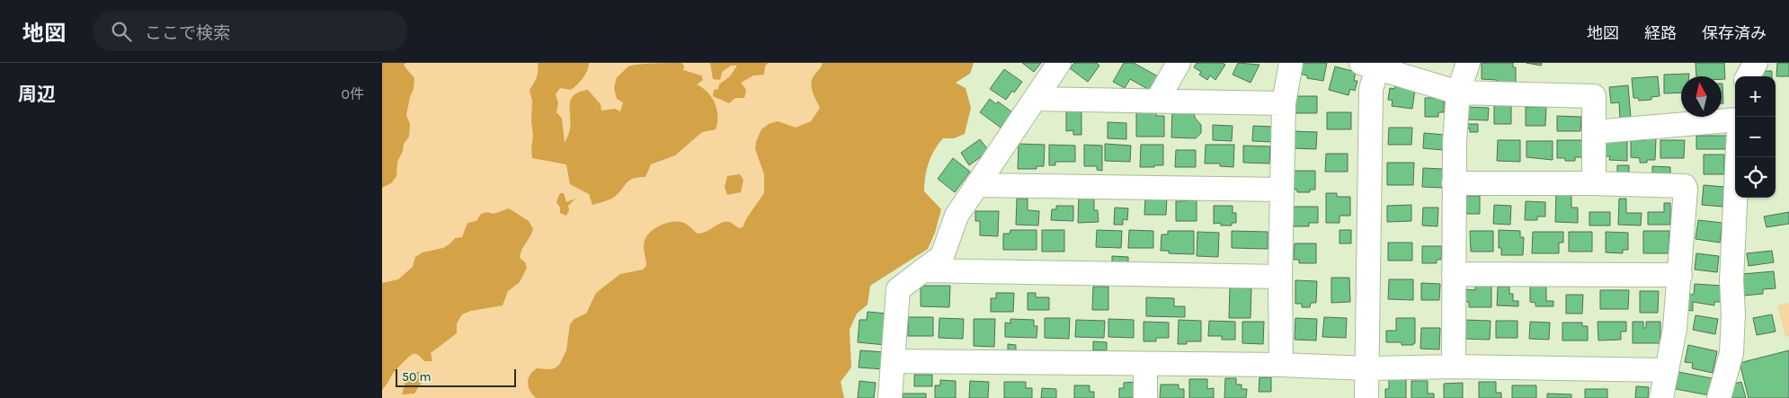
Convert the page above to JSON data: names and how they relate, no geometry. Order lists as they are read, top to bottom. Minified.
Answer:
{"scale_bar":"50 m","north":"top","page":{"header":"地図","search":"ここで検索","nav":["地図","経路","保存済み"],"heading":["周辺","0件"],"map_buttons":["+","−"],"scale":"50 m"}}
